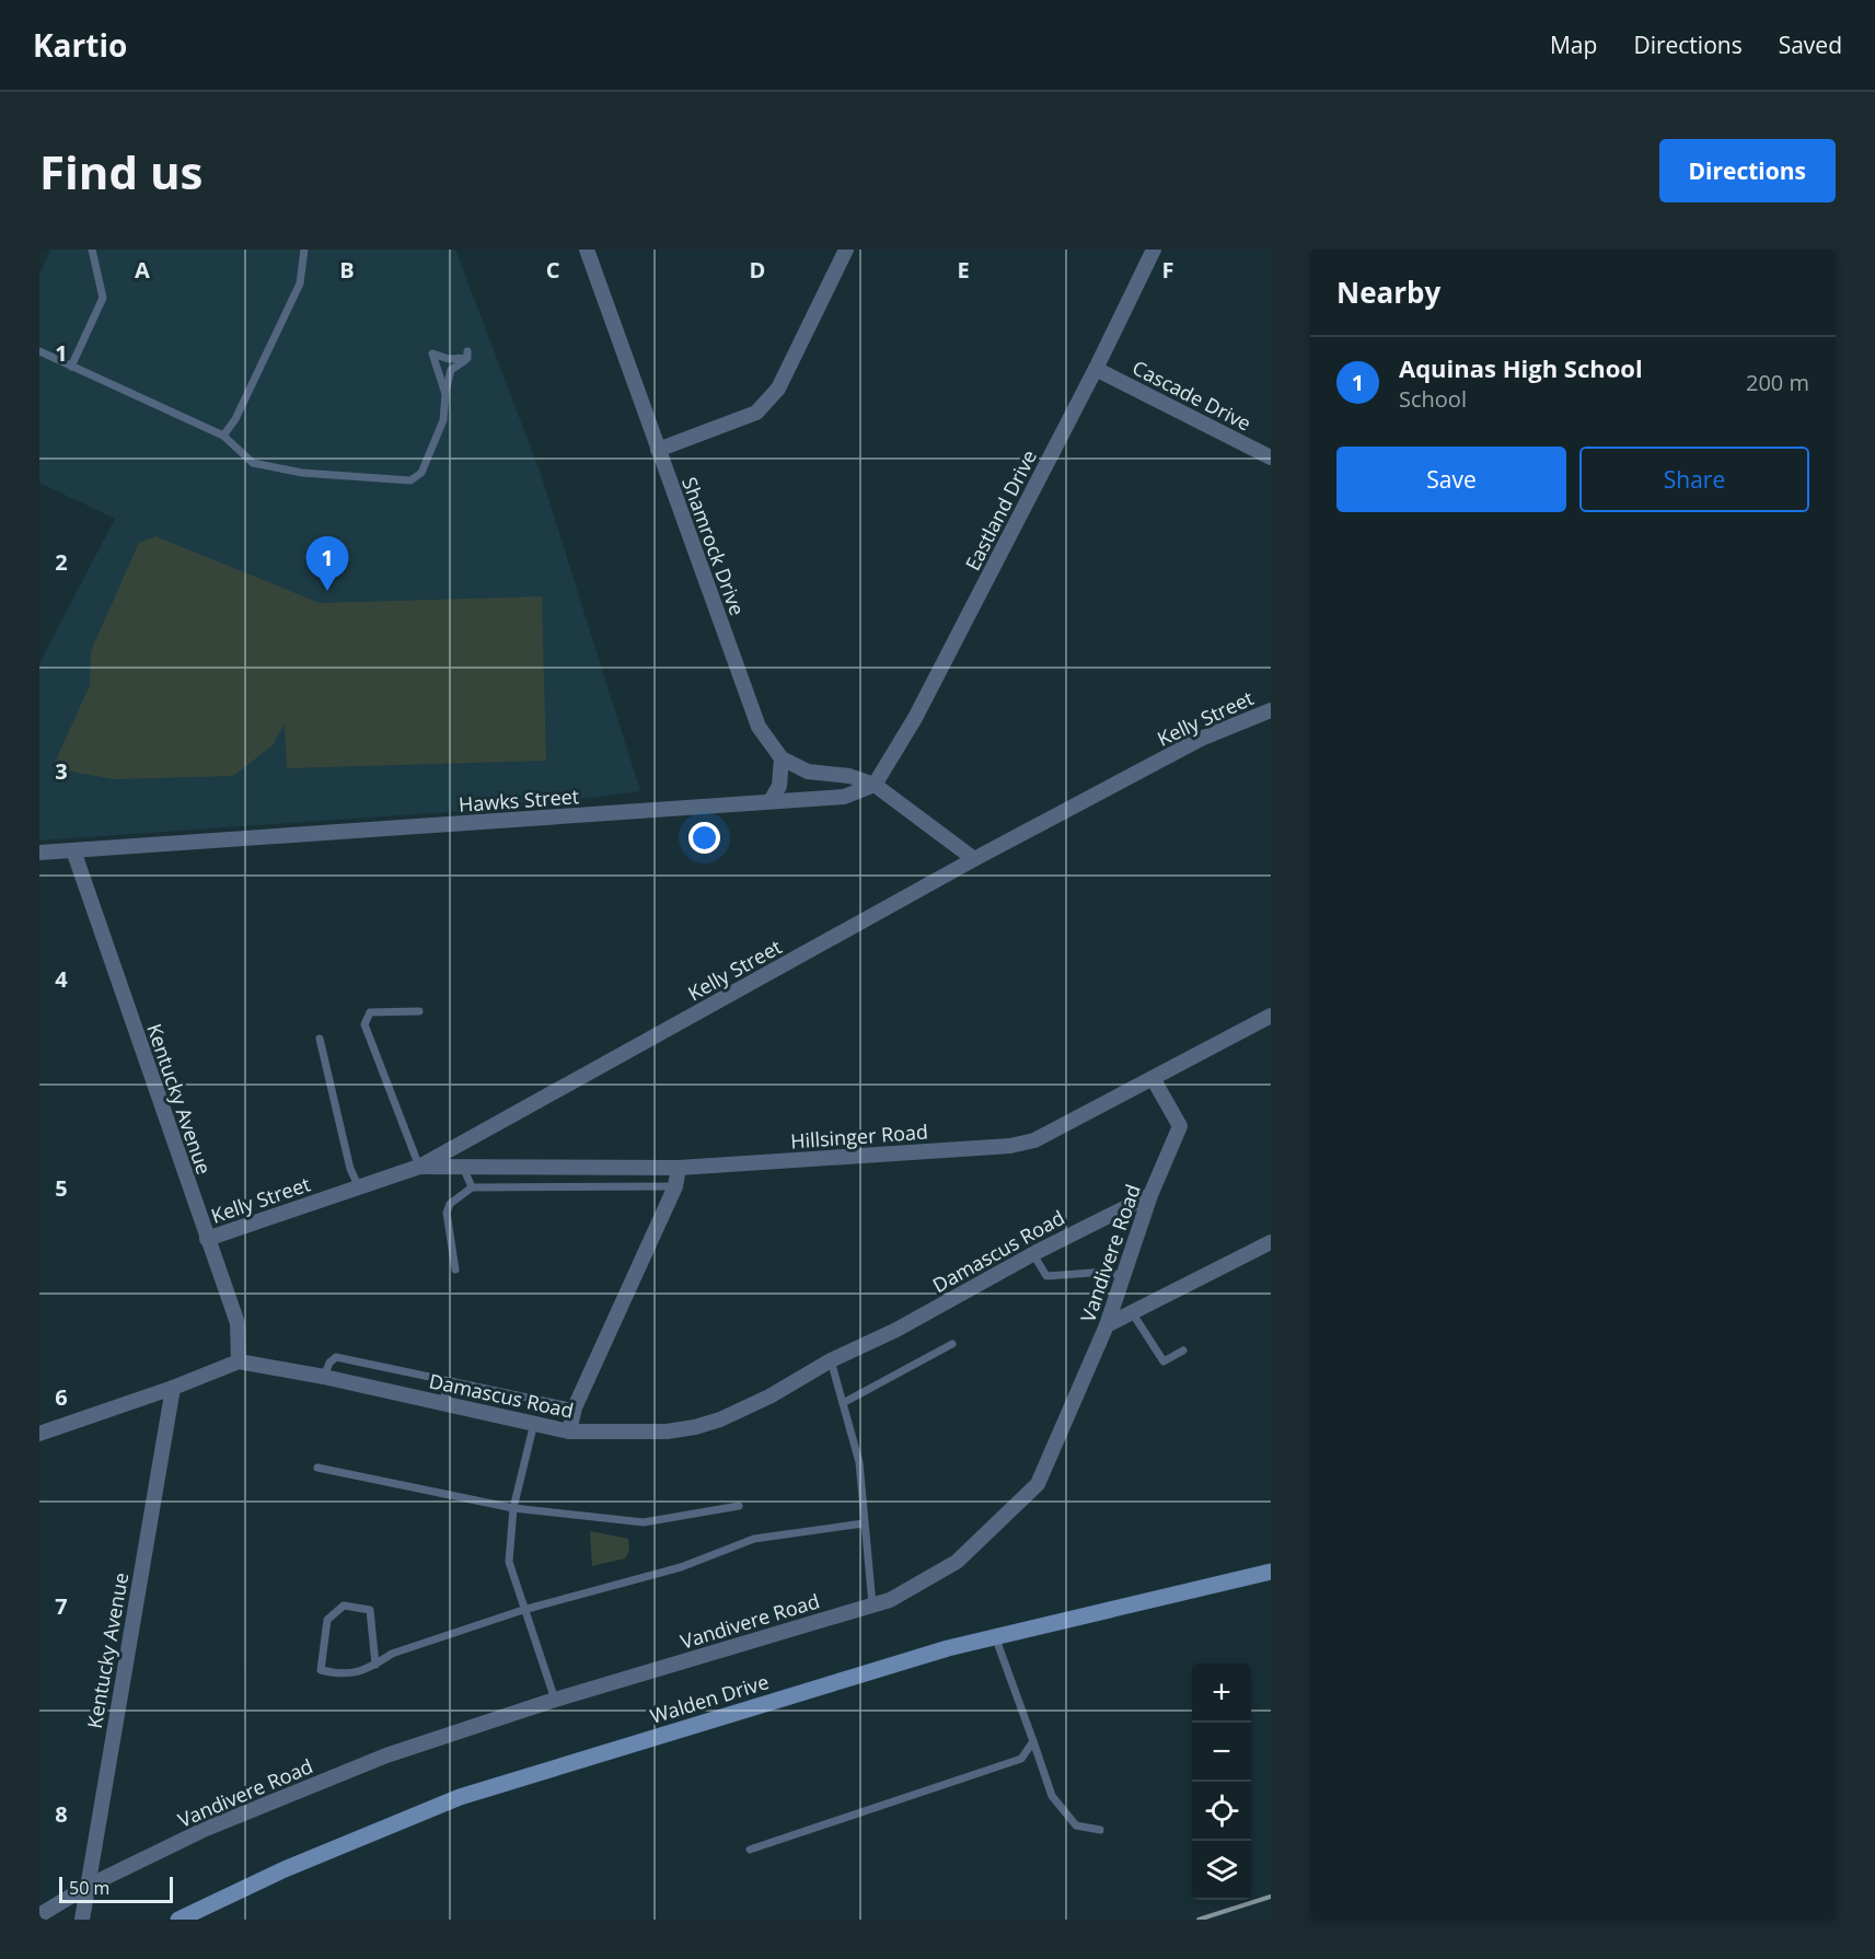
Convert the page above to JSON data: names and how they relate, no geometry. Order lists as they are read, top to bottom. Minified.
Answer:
{"streets":{"street":["Cascade Drive","Eastland Drive","Shamrock Drive","Kelly Street","Hawks Street","Kentucky Avenue","Hillsinger Road","Damascus Road","Vandivere Road","Walden Drive"]},"crossings":[["Cascade Drive","Eastland Drive"],["Eastland Drive","Shamrock Drive"],["Eastland Drive","Hawks Street"],["Shamrock Drive","Hawks Street"],["Kelly Street","Kentucky Avenue"],["Kelly Street","Hillsinger Road"],["Hawks Street","Kentucky Avenue"],["Kentucky Avenue","Damascus Road"],["Kentucky Avenue","Vandivere Road"],["Hillsinger Road","Vandivere Road"],["Damascus Road","Vandivere Road"]],"scale_bar":"50 m","page":{"header":"Kartio","nav":["Map","Directions","Saved"],"buttons":["Directions",["Save","Share"]],"title":"Find us","heading":"Nearby","list":[{"mark":"1","name":"Aquinas High School","note":"School","value":"200 m"}],"pins":"1","map_buttons":["+","−"],"scale":"50 m"},"grid":{"columns":["A","B","C","D","E","F"],"rows":["1","2","3","4","5","6","7","8"]}}
